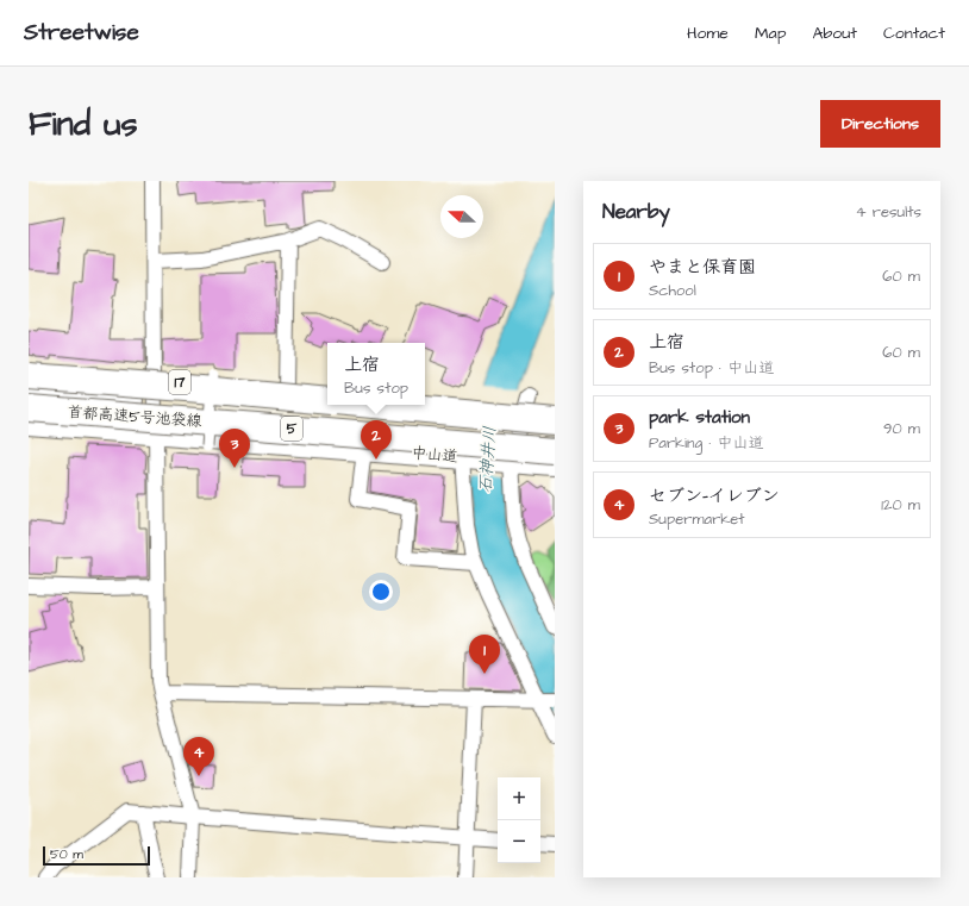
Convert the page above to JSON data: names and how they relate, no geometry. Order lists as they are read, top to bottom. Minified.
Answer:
{"streets":{"highway":["17","首都高速5号池袋線","5","中山道"]},"water":["石神井川"],"scale_bar":"50 m","north":"left","page":{"header":"Streetwise","nav":["Home","Map","About","Contact"],"buttons":"Directions","title":"Find us","heading":["Nearby","4 results"],"list":[{"mark":"1","name":"やまと保育園","note":"School","value":"60 m"},{"mark":"2","name":"上宿","note":"Bus stop · 中山道","value":"60 m"},{"mark":"3","name":"park station","note":"Parking · 中山道","value":"90 m"},{"mark":"4","name":"セブン-イレブン","note":"Supermarket","value":"120 m"}],"popup":["上宿","Bus stop"],"pins":["2","3","1","4"],"map_buttons":["+","−"],"scale":"50 m"}}
